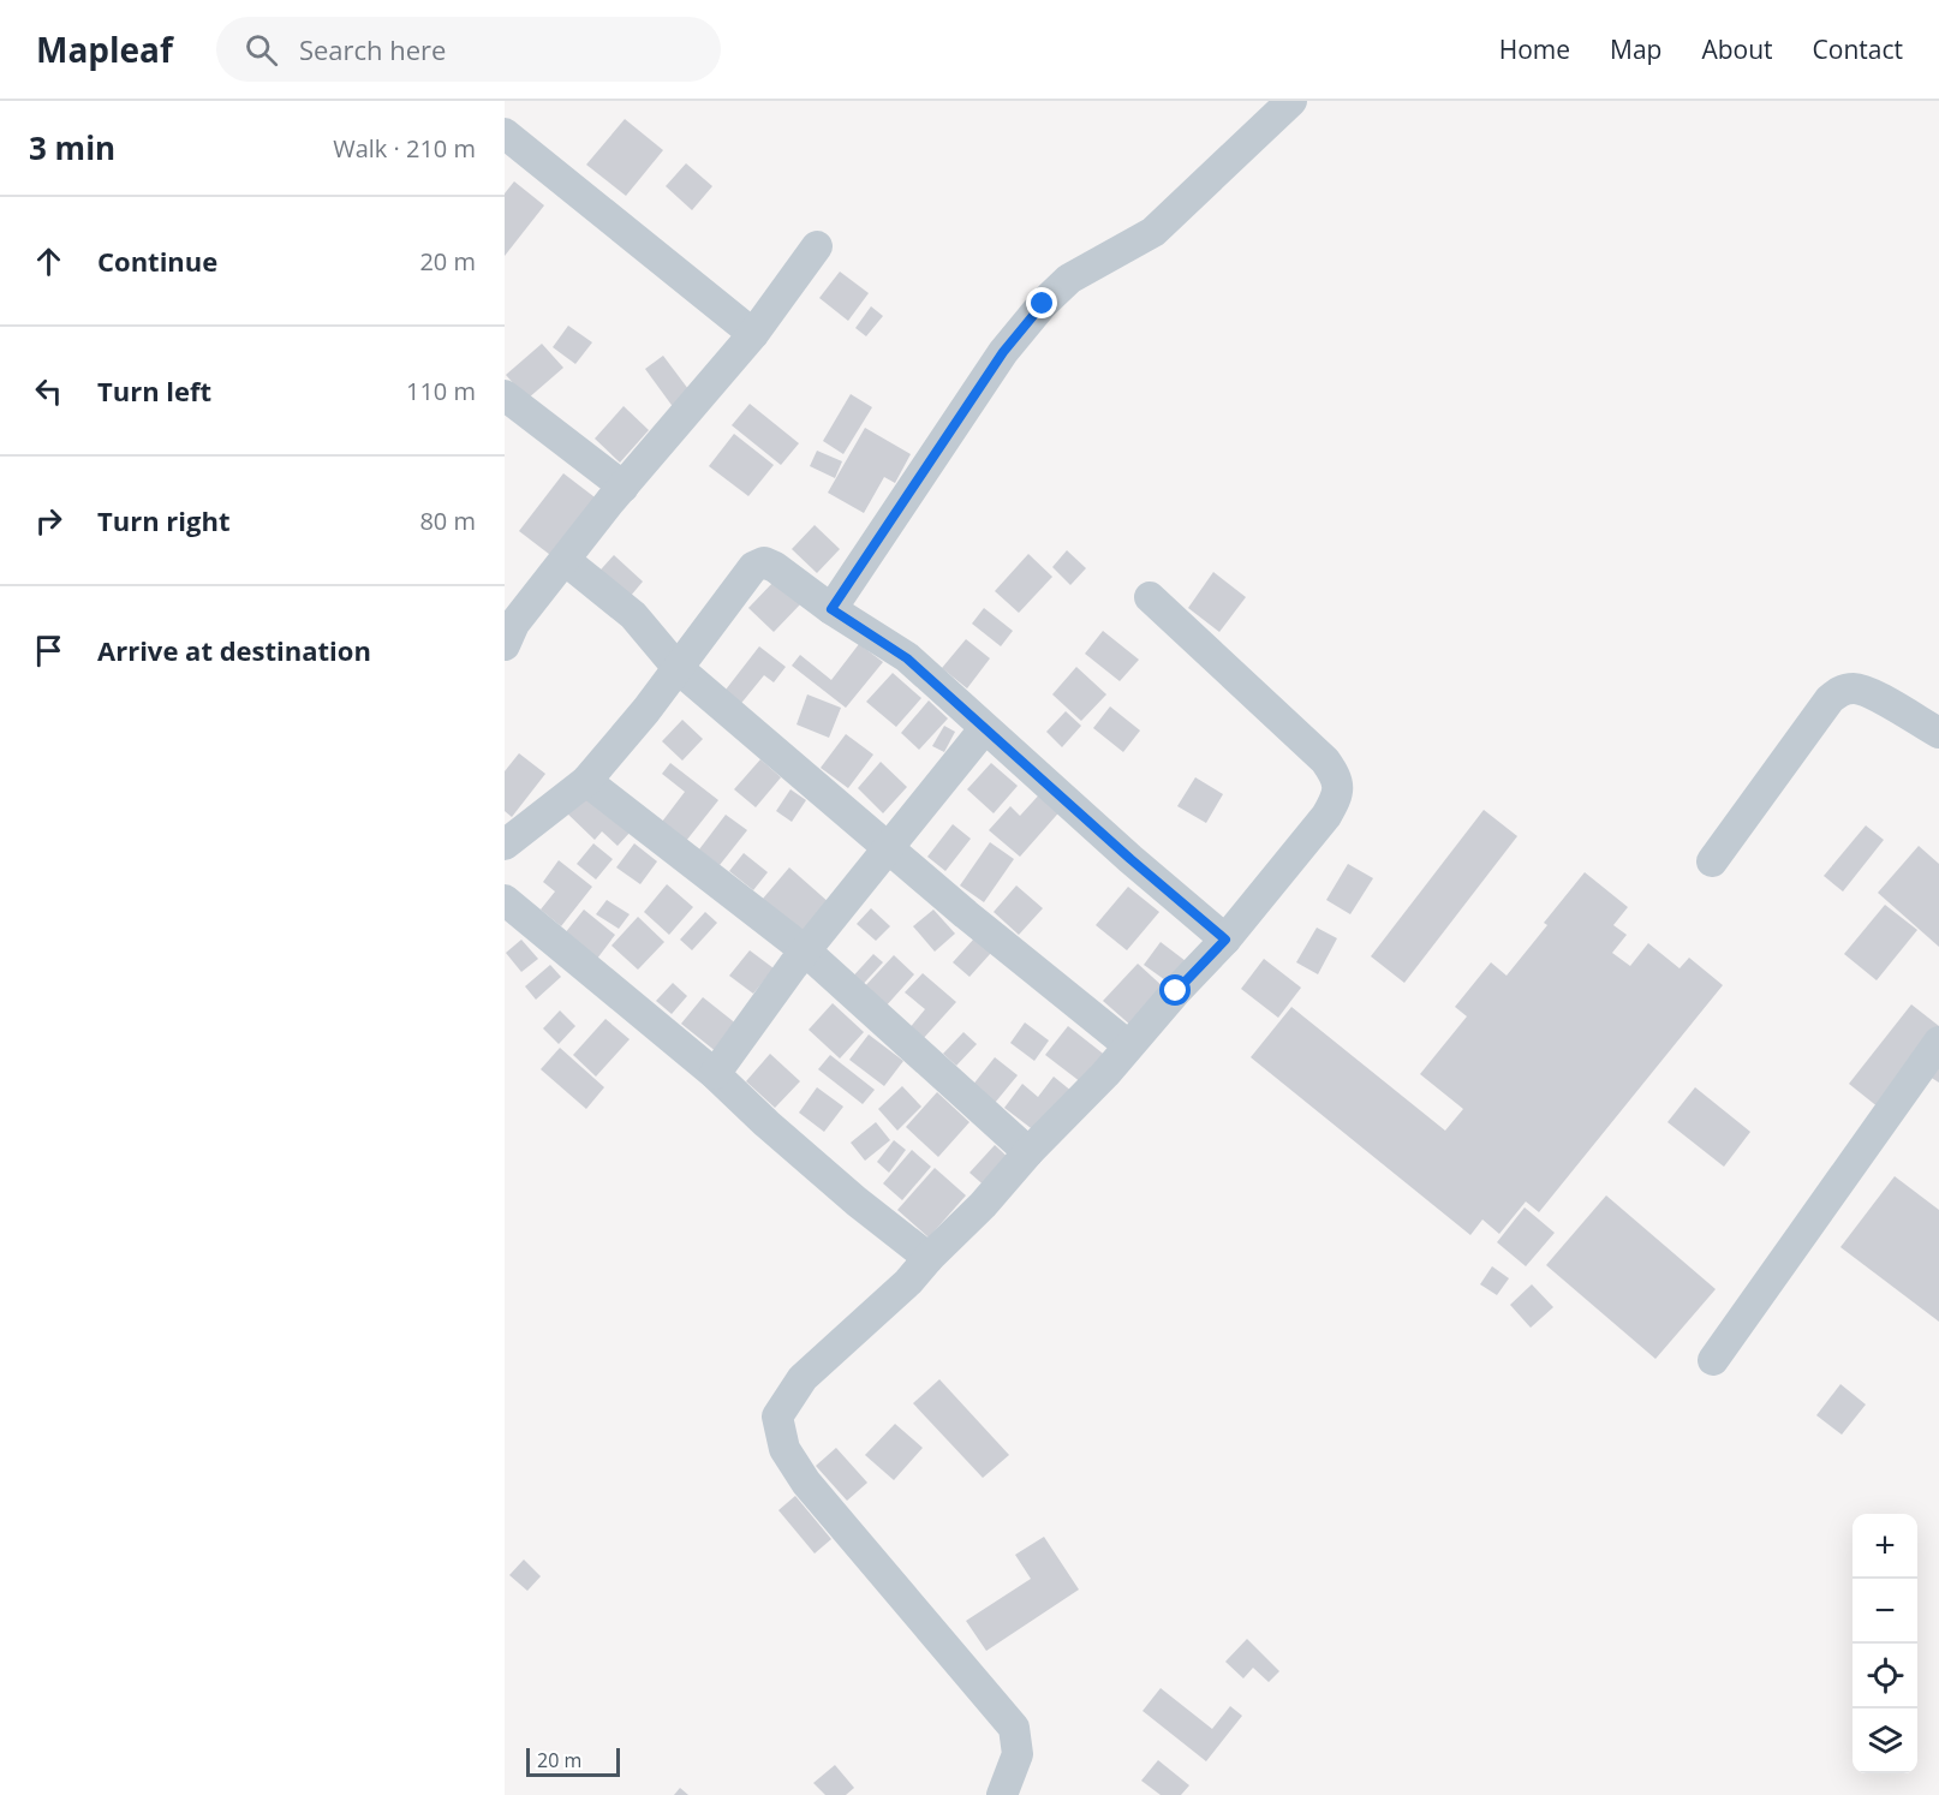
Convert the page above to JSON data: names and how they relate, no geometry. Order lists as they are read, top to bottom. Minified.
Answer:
{"scale_bar":"20 m","page":{"header":"Mapleaf","search":"Search here","nav":["Home","Map","About","Contact"],"heading":["3 min","Walk · 210 m"],"list":[["Continue","20 m"],["Turn left","110 m"],["Turn right","80 m"],"Arrive at destination"],"map_buttons":["+","−"],"scale":"20 m"}}
